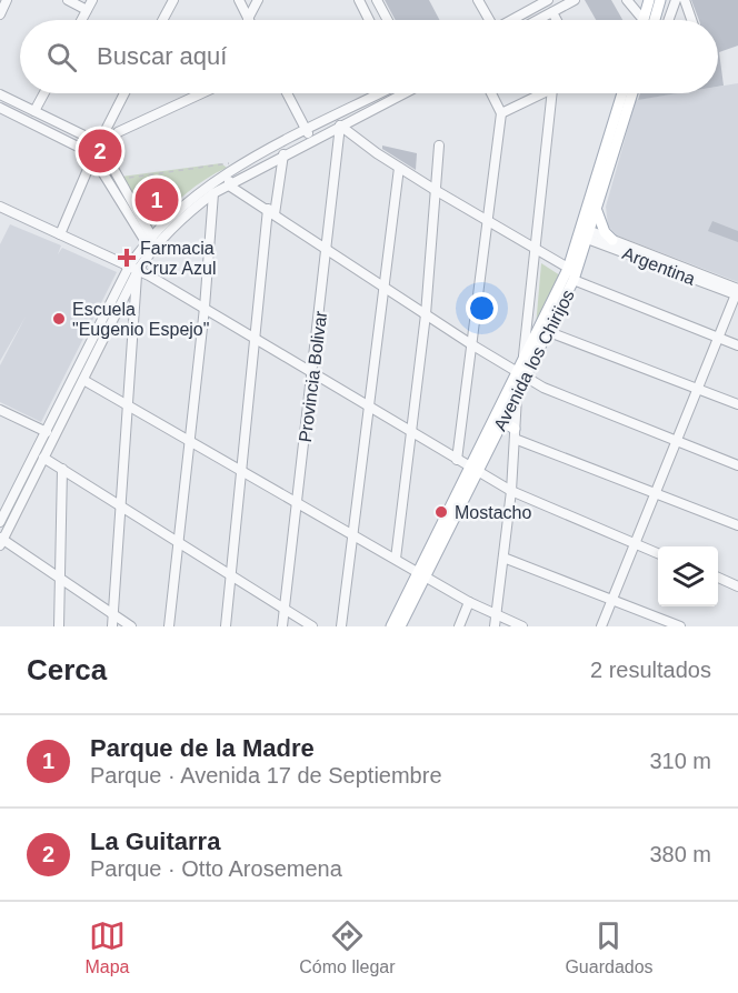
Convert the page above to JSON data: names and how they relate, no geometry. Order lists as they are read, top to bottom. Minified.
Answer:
{"streets":{"main road":["Avenida los Chirijos"],"street":["Argentina","Provincia Bolivar"]},"crossings":[["Argentina","Avenida los Chirijos"]],"places":{"health":["Farmacia Cruz Azul"],"other":["Escuela \"Eugenio Espejo\"","Mostacho"]},"page":{"search":"Buscar aquí","pins":["2","1"],"heading":["Cerca","2 resultados"],"list":[{"mark":"1","name":"Parque de la Madre","note":"Parque · Avenida 17 de Septiembre","value":"310 m"},{"mark":"2","name":"La Guitarra","note":"Parque · Otto Arosemena","value":"380 m"}],"nav":["Mapa","Cómo llegar","Guardados"]}}
